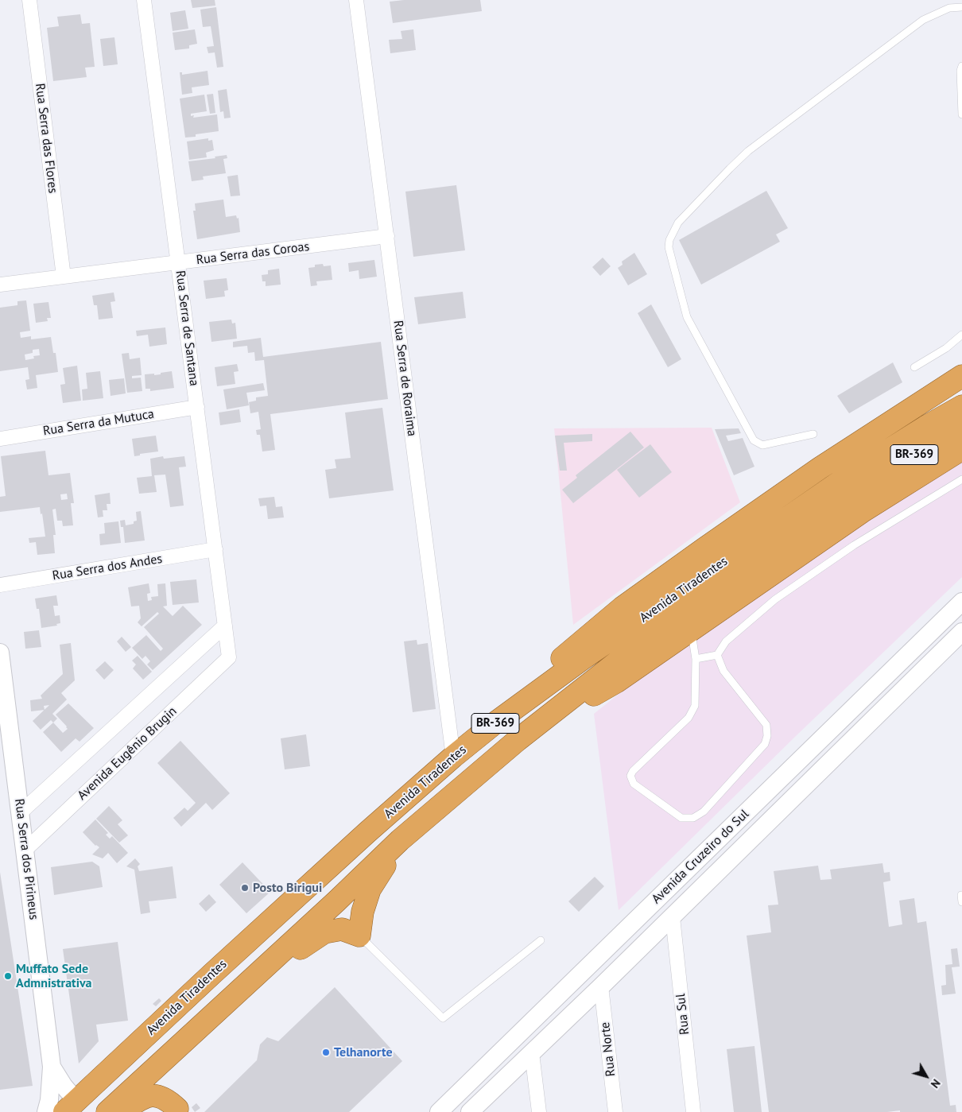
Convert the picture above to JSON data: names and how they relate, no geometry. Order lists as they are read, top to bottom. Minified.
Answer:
{"streets":{"highway":["BR-369","Avenida Tiradentes"],"street":["Rua Serra das Flores","Rua Serra das Coroas","Rua Serra de Santana","Rua Serra de Roraima","Rua Serra da Mutuca","Rua Serra dos Andes","Avenida Eugênio Brugin","Avenida Cruzeiro do Sul","Rua Serra dos Pirineus","Rua Sul","Rua Norte"]},"crossings":[["Rua Serra das Flores","Rua Serra das Coroas"],["Rua Serra das Coroas","Rua Serra de Santana"],["Rua Serra das Coroas","Rua Serra de Roraima"],["Rua Serra de Santana","Rua Serra da Mutuca"],["Rua Serra de Santana","Rua Serra dos Andes"],["Rua Serra de Santana","Avenida Eugênio Brugin"],["Rua Serra de Roraima","Avenida Tiradentes"],["Avenida Eugênio Brugin","Rua Serra dos Pirineus"],["Avenida Cruzeiro do Sul","Rua Sul"],["Avenida Cruzeiro do Sul","Rua Norte"]],"places":["Posto Birigui","Muffato Sede Admnistrativa","Telhanorte"],"north":"bottom right"}
